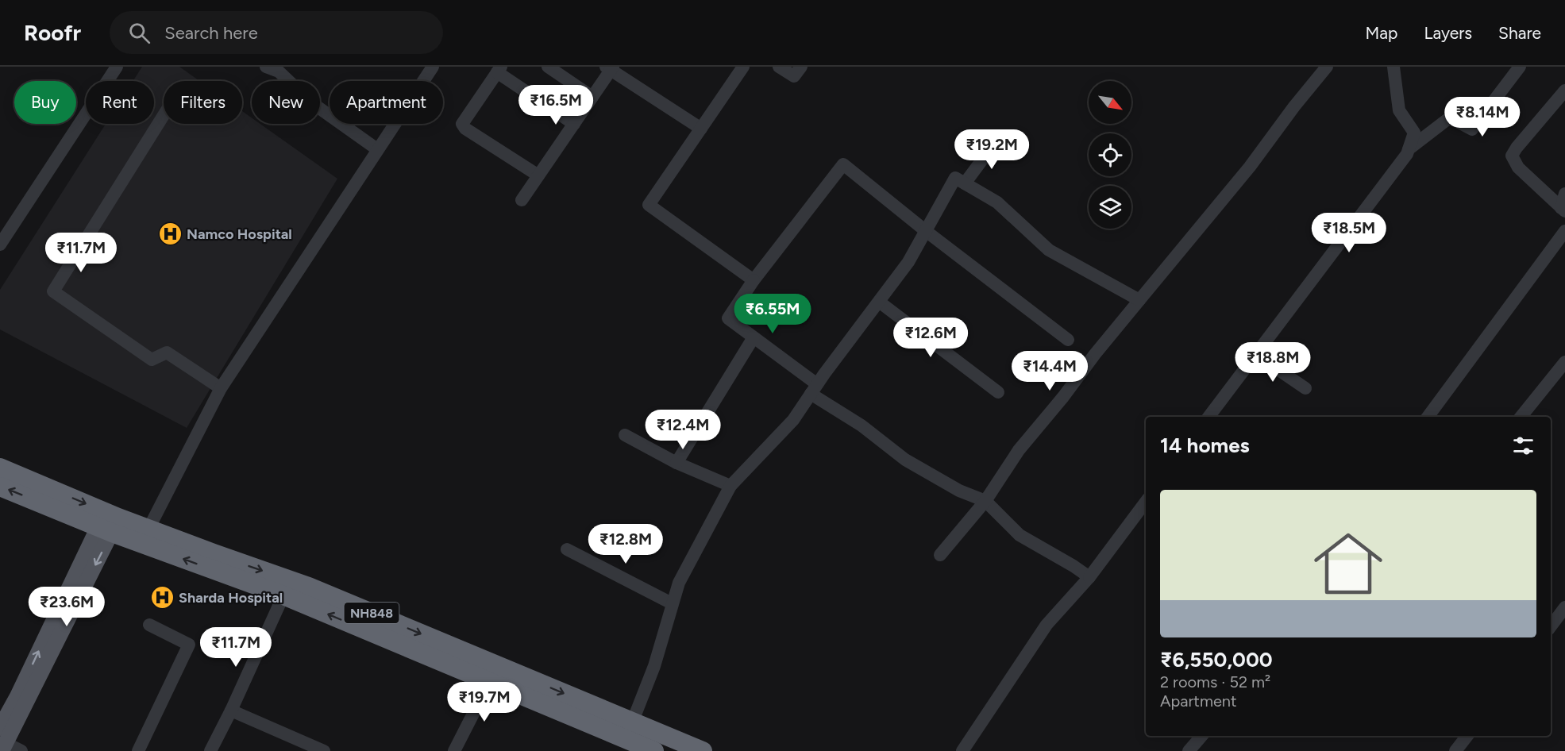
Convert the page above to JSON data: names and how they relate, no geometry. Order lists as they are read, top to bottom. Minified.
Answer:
{"streets":{"highway":["NH848"]},"places":{"hospital":["Namco Hospital","Sharda Hospital"]},"north":"bottom right","page":{"header":"Roofr","search":"Search here","nav":["Map","Layers","Share"],"chip":["Buy","Rent","Filters","New","Apartment"],"price":["₹16.5M","₹8.14M","₹19.2M","₹18.5M","₹11.7M","₹6.55M","₹12.6M","₹18.8M","₹14.4M","₹12.4M","₹12.8M","₹23.6M","₹11.7M","₹19.7M"],"heading":"14 homes","list":[{"name":"₹6,550,000","note":"2 rooms · 52 m² · Apartment"}]}}
